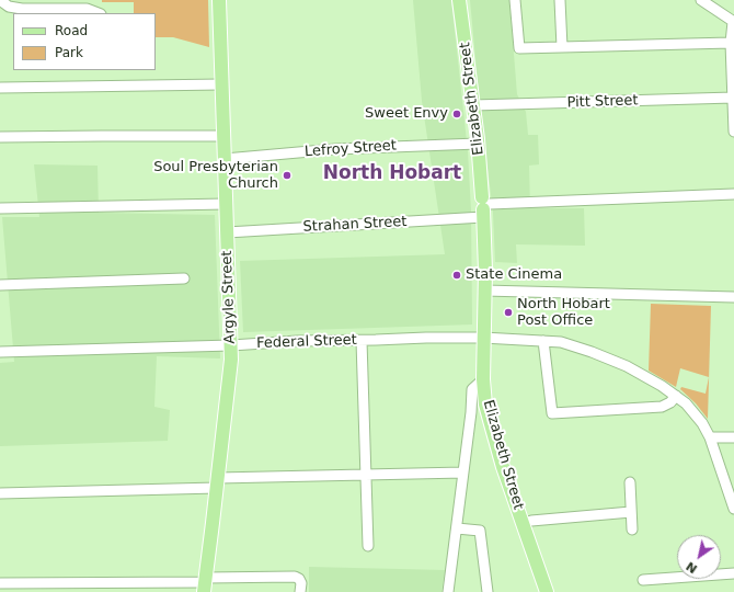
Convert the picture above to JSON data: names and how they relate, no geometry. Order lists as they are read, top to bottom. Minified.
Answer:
{"streets":{"main road":["Elizabeth Street","Argyle Street"],"street":["Pitt Street","Lefroy Street","Strahan Street","Federal Street"]},"crossings":[["Elizabeth Street","Pitt Street"],["Elizabeth Street","Lefroy Street"],["Elizabeth Street","Strahan Street"],["Elizabeth Street","Federal Street"],["Lefroy Street","Argyle Street"],["Strahan Street","Argyle Street"],["Argyle Street","Federal Street"]],"districts":["North Hobart"],"places":["Sweet Envy","Soul Presbyterian Church","State Cinema","North Hobart Post Office"],"legend":["Road","Park"],"north":"bottom left"}
